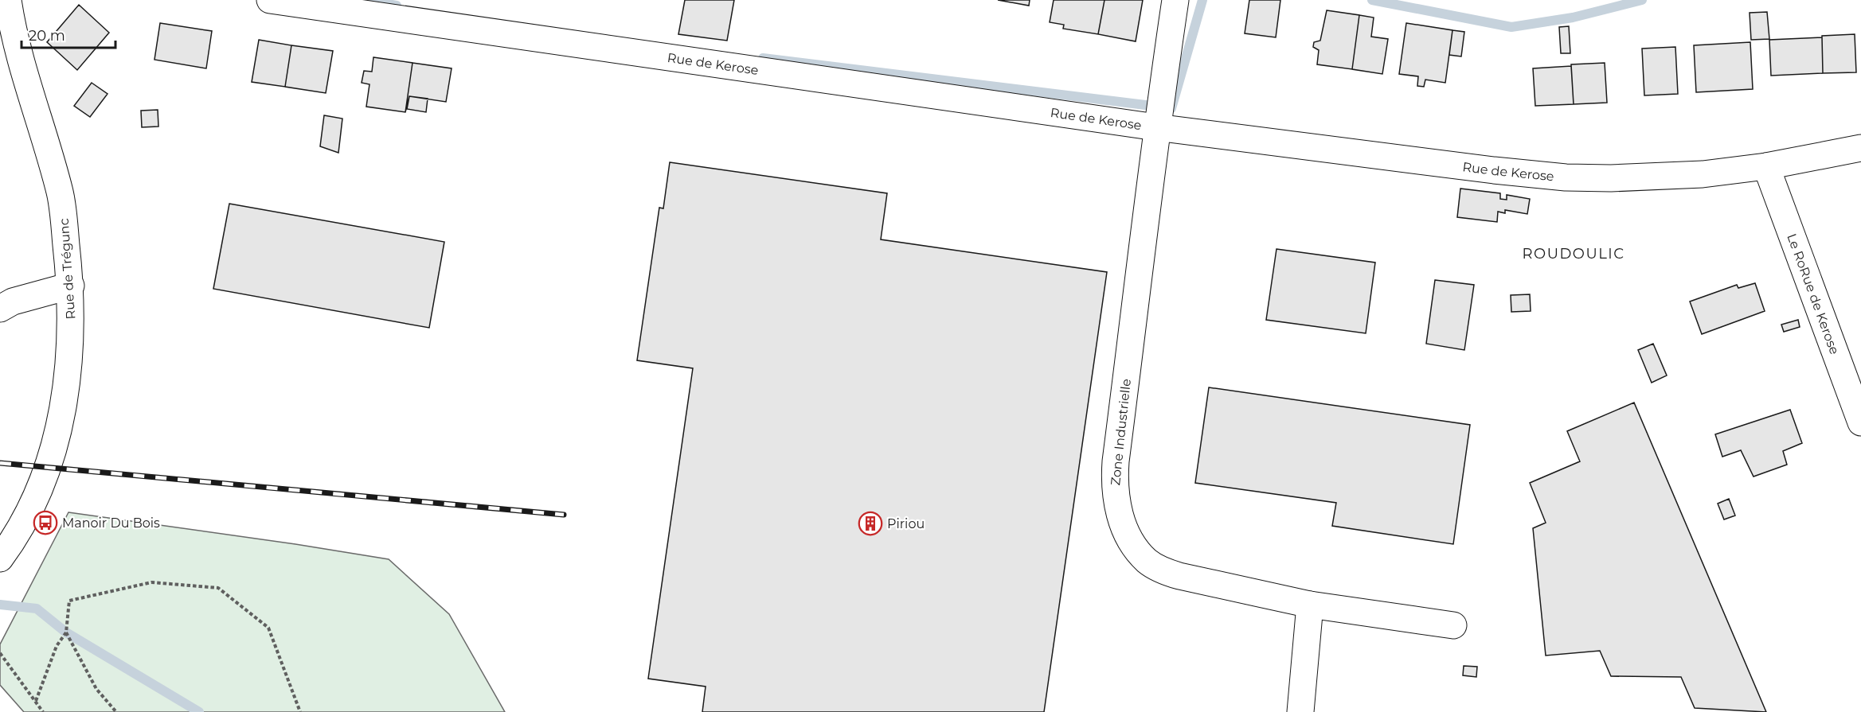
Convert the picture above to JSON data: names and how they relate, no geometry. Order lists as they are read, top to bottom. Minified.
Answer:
{"streets":{"street":["Rue de Kerose","Rue de Trégunc","Le RoRue de Kerose","Zone Industrielle"]},"crossings":[["Rue de Kerose","Le RoRue de Kerose"],["Rue de Kerose","Zone Industrielle"]],"districts":["ROUDOULIC"],"places":{"bus stop":["Manoir Du Bois"],"building":["Piriou"]},"scale_bar":"20 m"}
